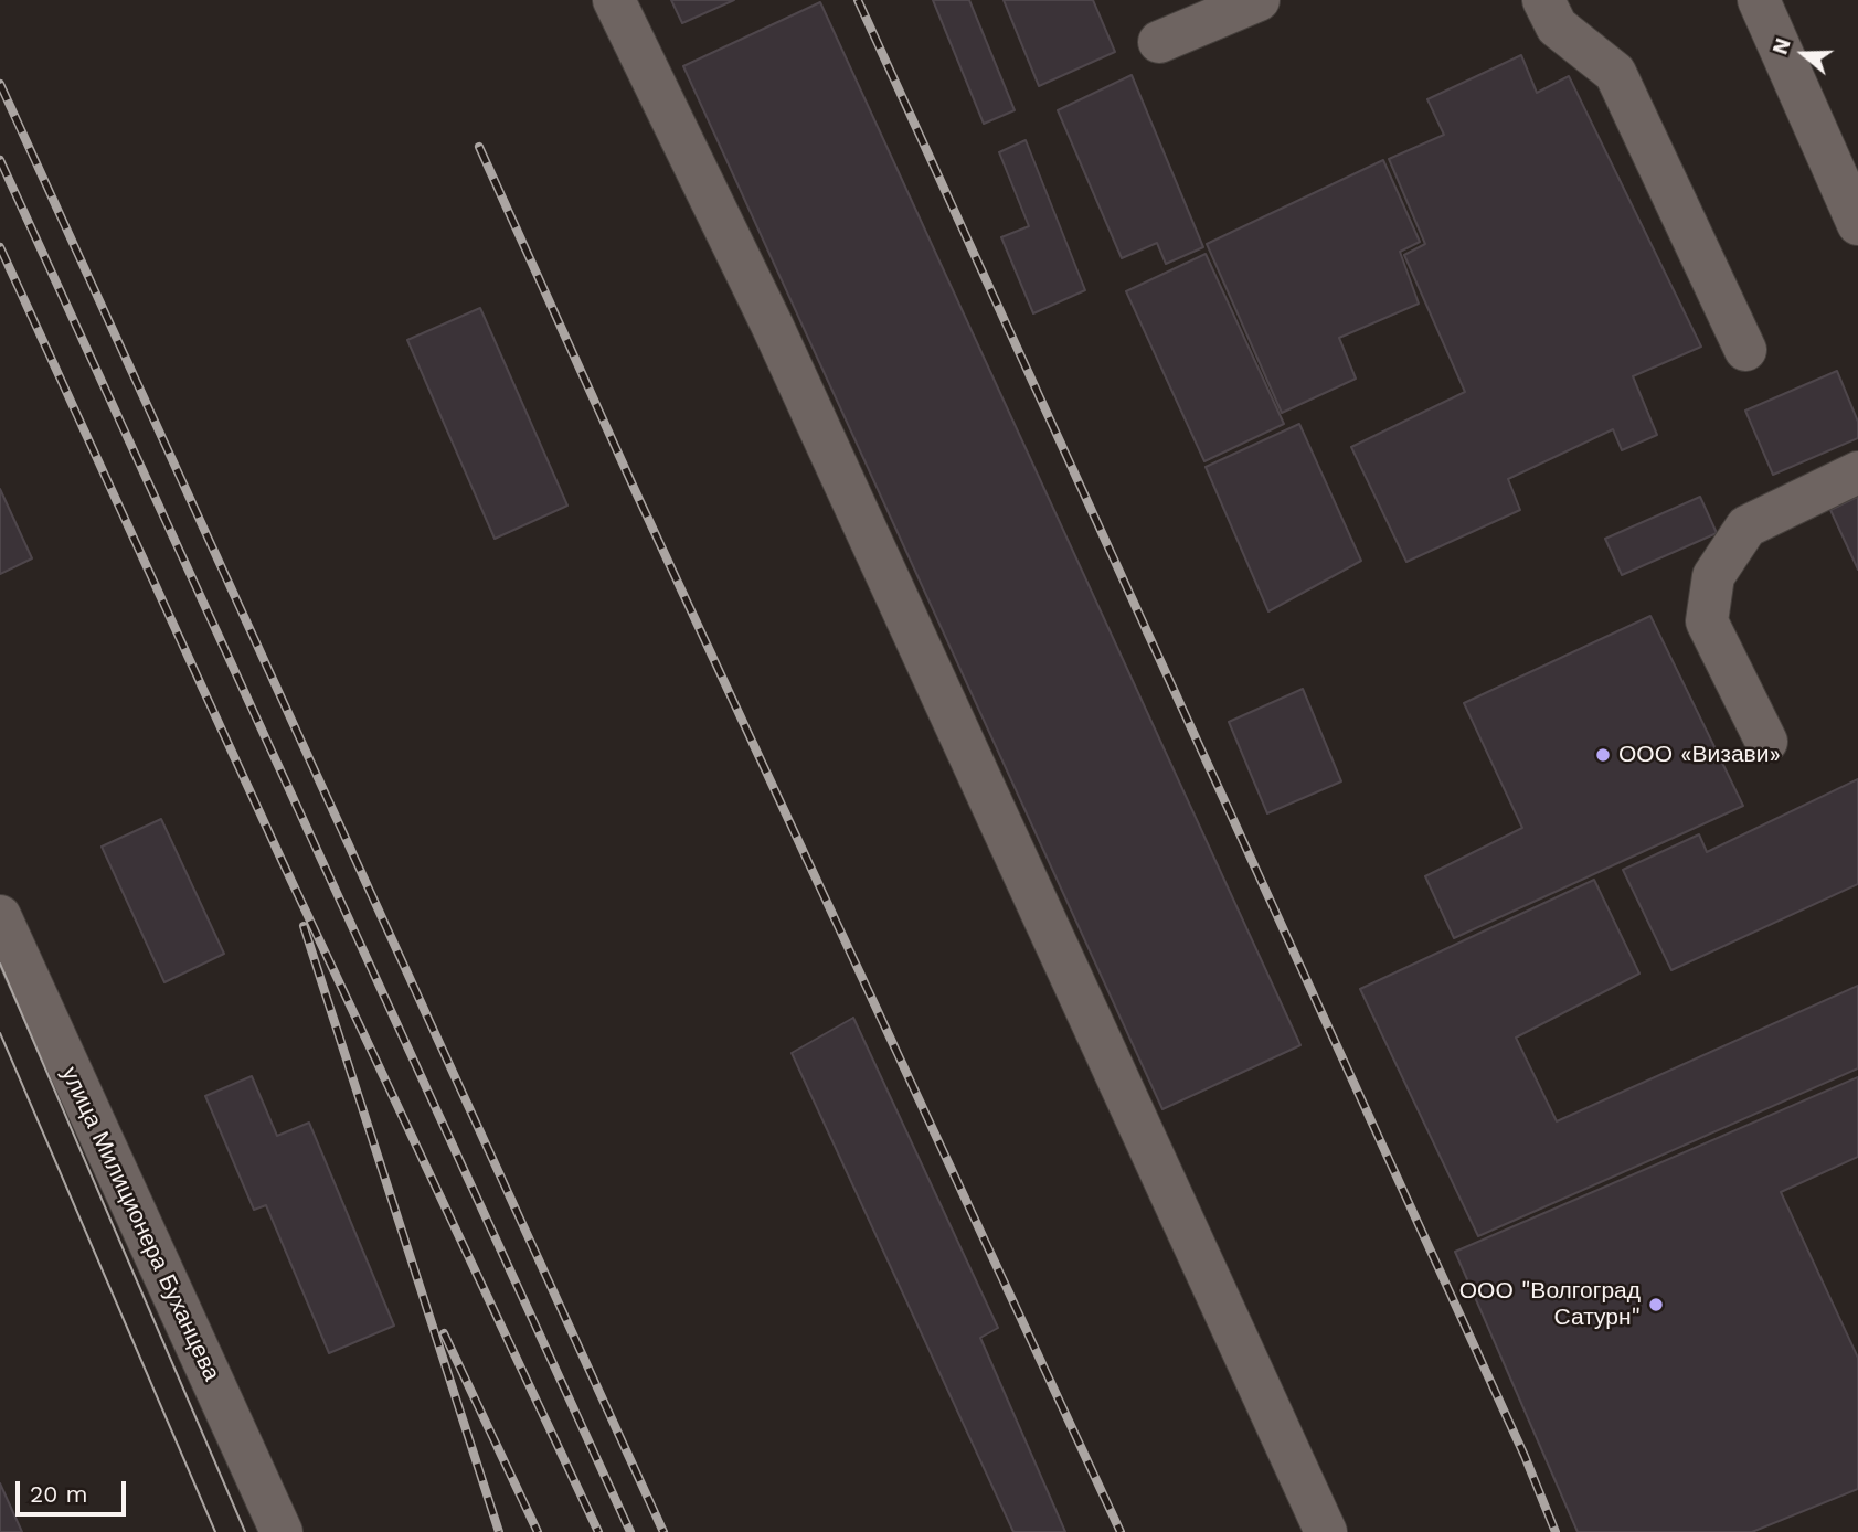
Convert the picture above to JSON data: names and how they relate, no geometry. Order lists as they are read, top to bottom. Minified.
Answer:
{"streets":{"street":["улица Милиционера Буханцева"]},"places":["ООО «Визави»","ООО \"Волгоград Сатурн\""],"scale_bar":"20 m","north":"left"}
